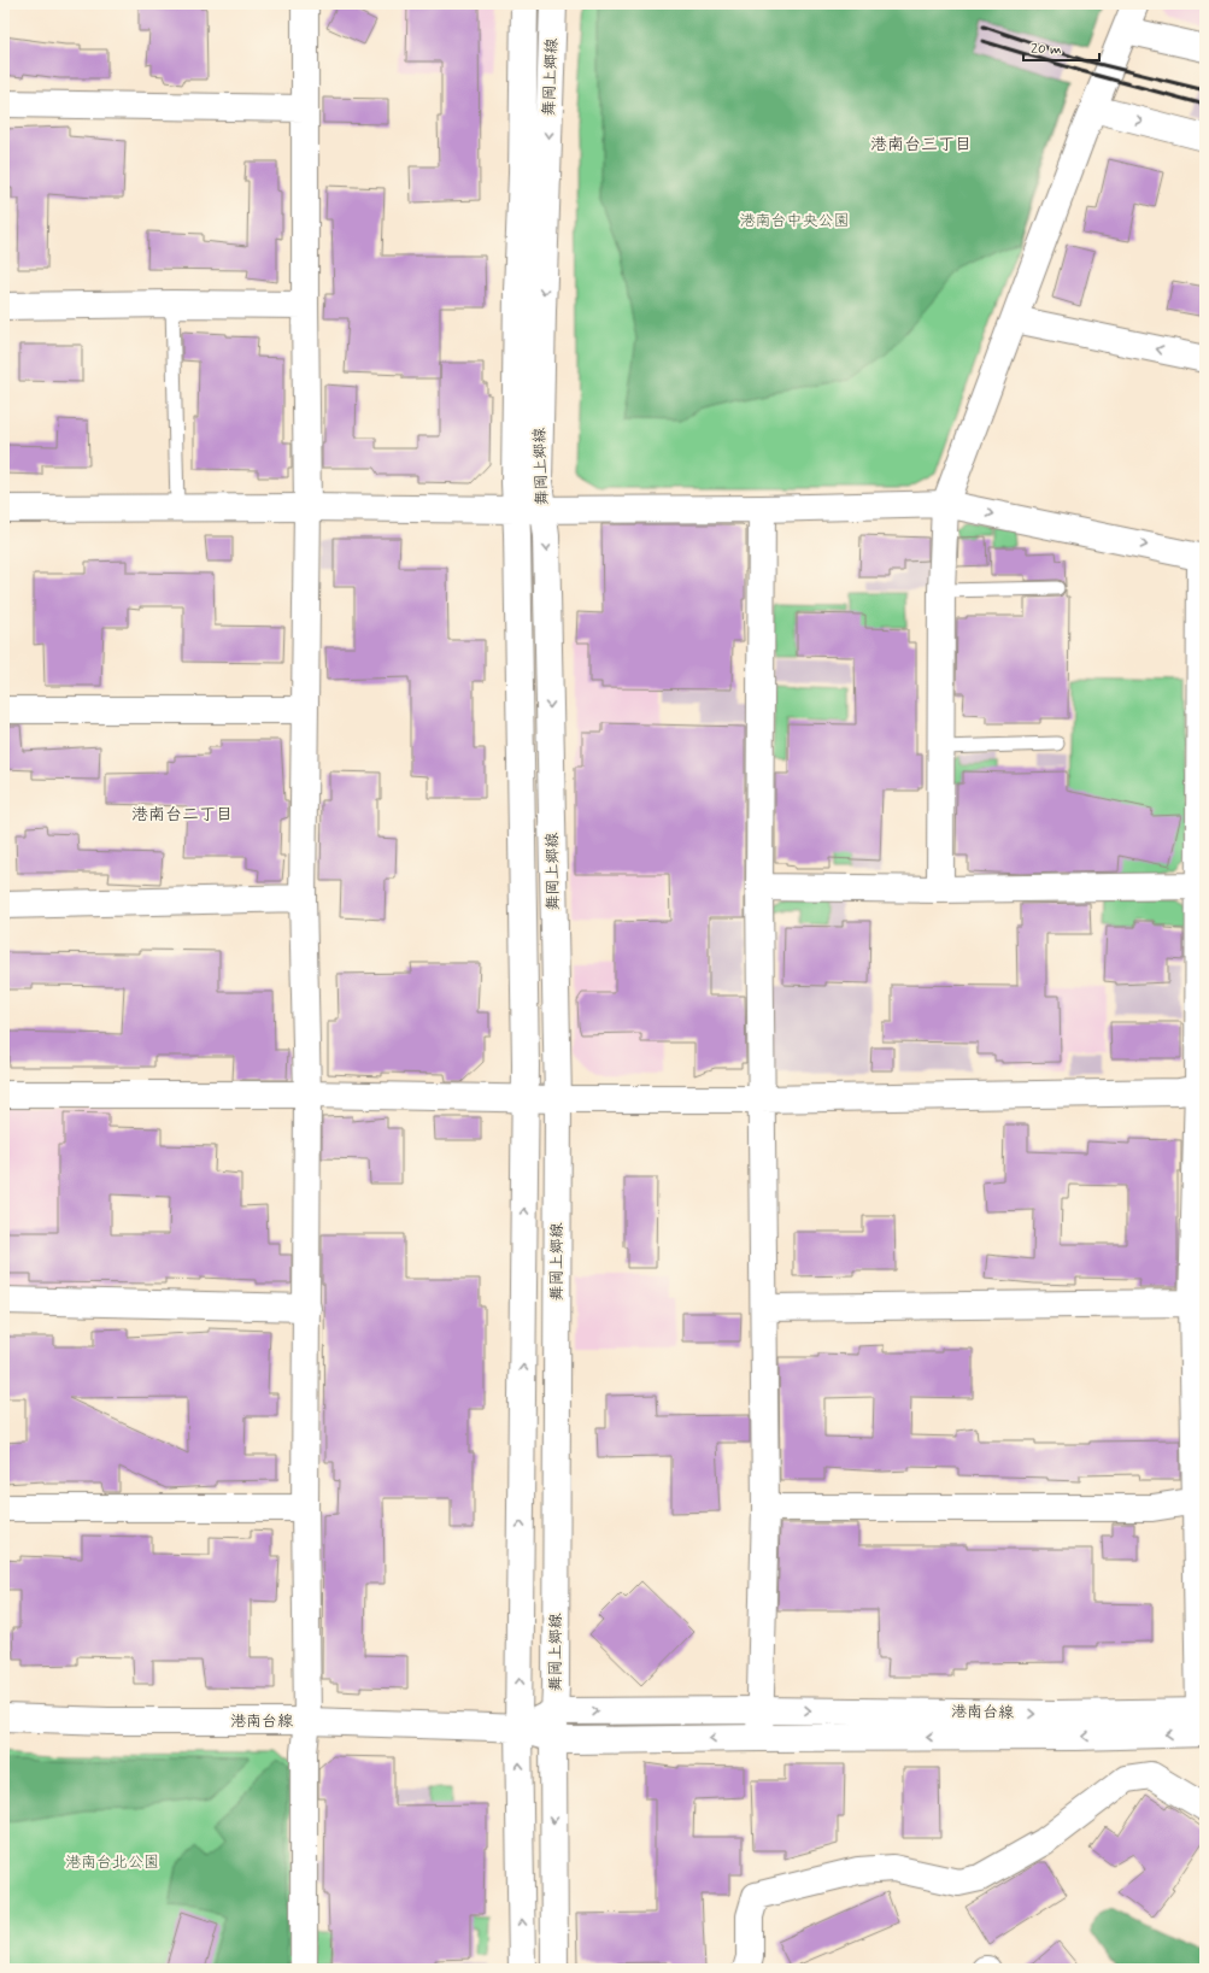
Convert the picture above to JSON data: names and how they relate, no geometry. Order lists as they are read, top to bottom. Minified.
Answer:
{"streets":{"street":["舞岡上郷線","港南台線"]},"crossings":[["舞岡上郷線","港南台線"]],"districts":["港南台三丁目","港南台二丁目"],"parks":["港南台中央公園","港南台北公園"],"scale_bar":"20 m"}
